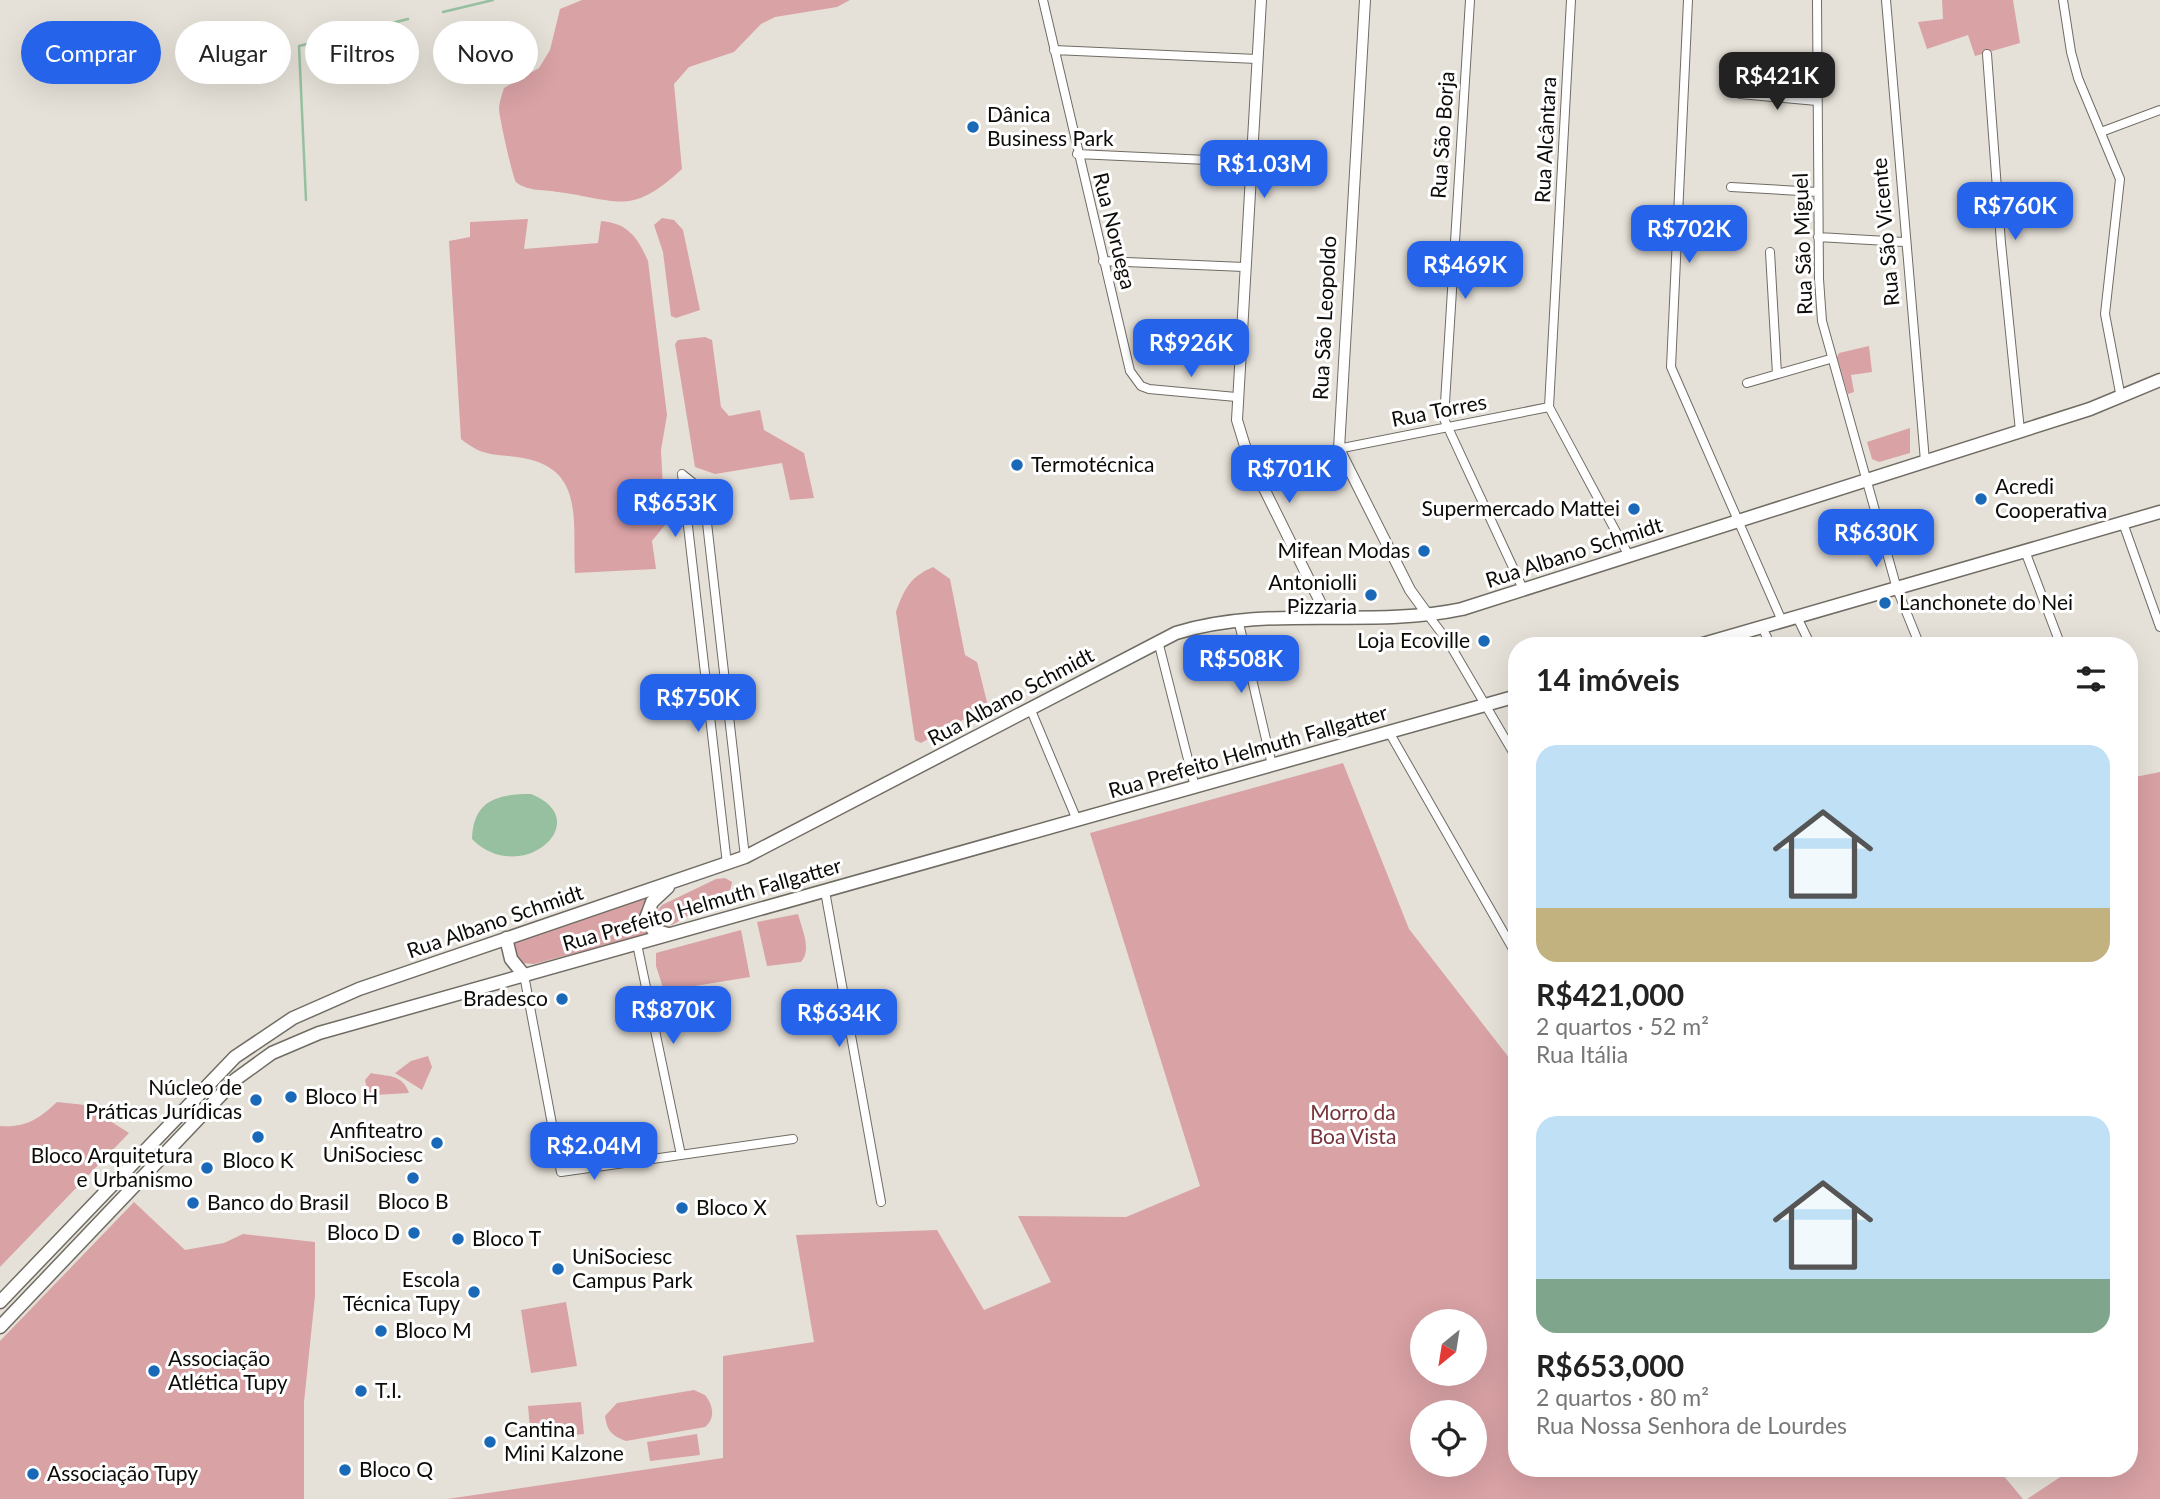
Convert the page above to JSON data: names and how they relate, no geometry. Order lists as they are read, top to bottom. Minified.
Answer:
{"streets":{"main road":["Rua Albano Schmidt","Rua Prefeito Helmuth Fallgatter"],"street":["Rua São Borja","Rua Alcântara","Rua Noruega","Rua São Vicente","Rua São Miguel","Rua São Leopoldo","Rua Torres"]},"crossings":[["Rua São Borja","Rua Torres"],["Rua São Borja","Rua Albano Schmidt"],["Rua Alcântara","Rua Torres"],["Rua São Vicente","Rua Albano Schmidt"],["Rua São Miguel","Rua Albano Schmidt"],["Rua São Leopoldo","Rua Torres"]],"parks":["Morro da Boa Vista"],"places":["Dânica Business Park","Termotécnica","Acredi Cooperativa","Supermercado Mattei","Mifean Modas","Antoniolli Pizzaria","Lanchonete do Nei","Loja Ecoville","Bradesco","Bloco H","Núcleo de Práticas Jurídicas","Bloco K","Anfiteatro UniSociesc","Bloco Arquitetura e Urbanismo","Bloco B","Banco do Brasil","Bloco X","Bloco D","Bloco T","UniSociesc Campus Park","Escola Técnica Tupy","Bloco M","Associação Atlética Tupy","T.I.","Cantina Mini Kalzone","Bloco Q","Associação Tupy"],"north":"bottom left","page":{"chip":["Comprar","Alugar","Filtros","Novo"],"price":["R$421K","R$1.03M","R$760K","R$702K","R$469K","R$926K","R$701K","R$653K","R$630K","R$508K","R$750K","R$870K","R$634K","R$2.04M"],"heading":"14 imóveis","list":[{"name":"R$421,000","note":"2 quartos · 52 m² · Rua Itália"},{"name":"R$653,000","note":"2 quartos · 80 m² · Rua Nossa Senhora de Lourdes"}]}}
